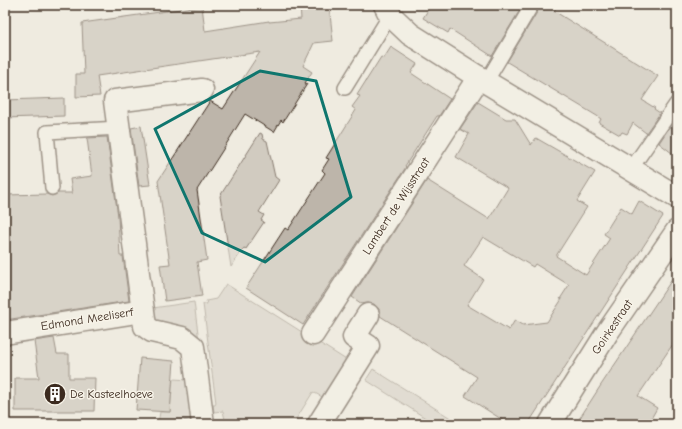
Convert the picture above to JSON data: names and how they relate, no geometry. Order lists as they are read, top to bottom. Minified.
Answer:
{"streets":{"street":["Lambert de Wijsstraat","Edmond Meeliserf","Goirkestraat"]},"places":{"building":["De Kasteelhoeve"]}}
